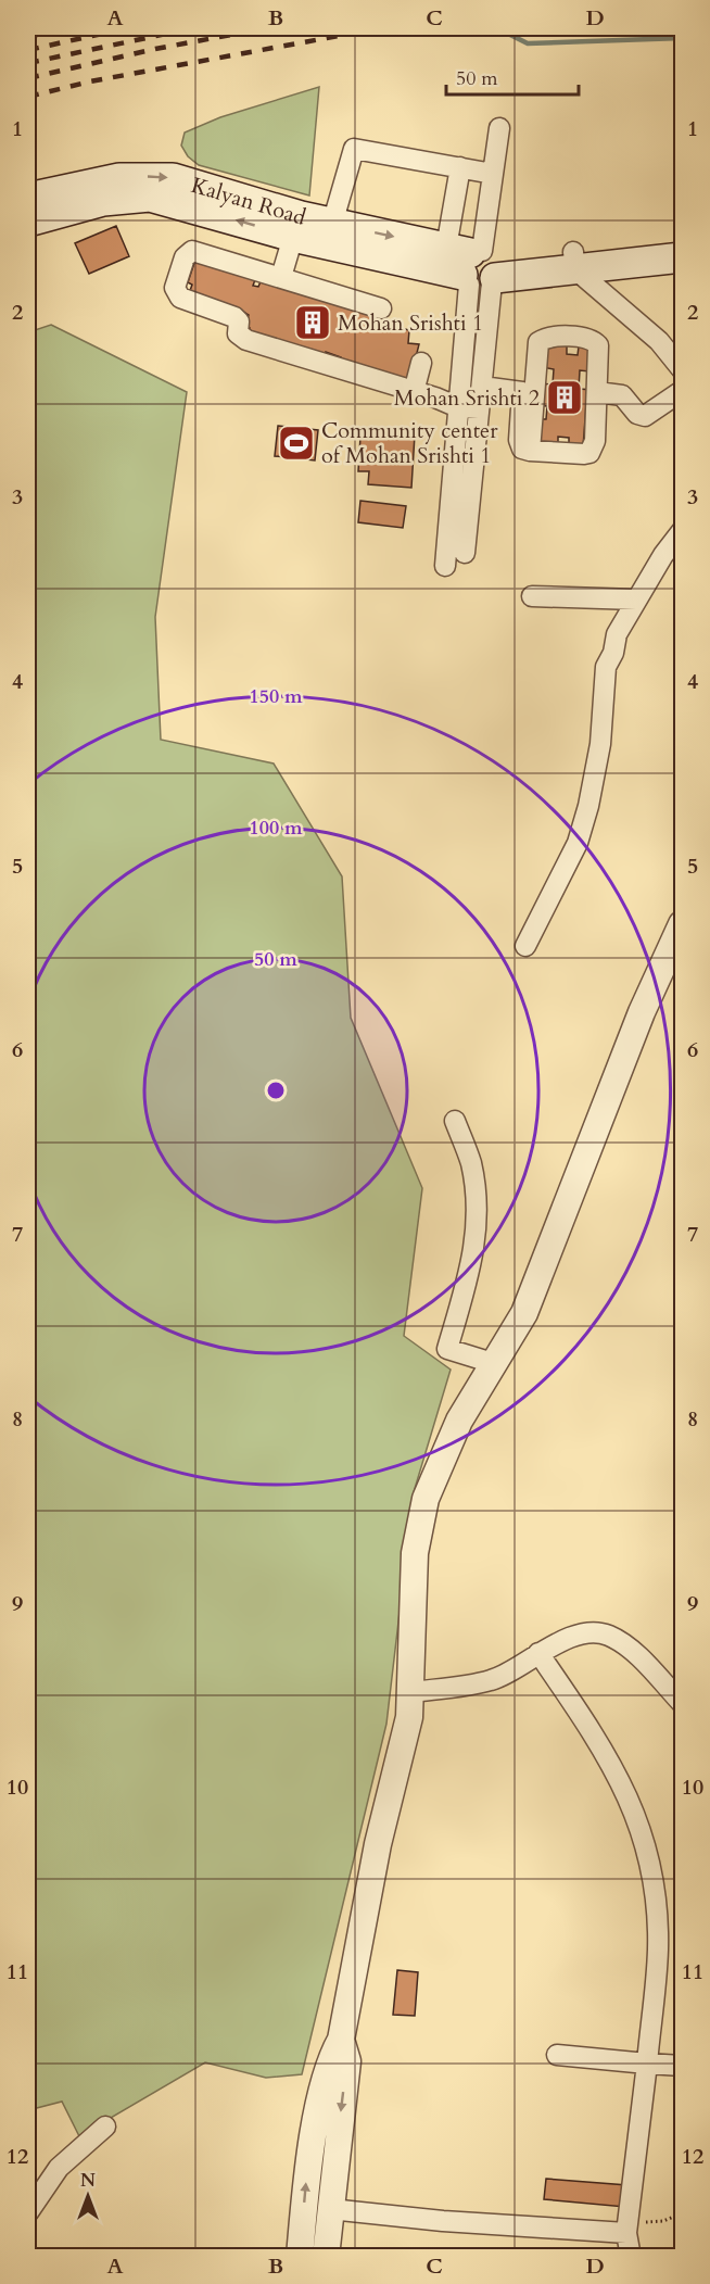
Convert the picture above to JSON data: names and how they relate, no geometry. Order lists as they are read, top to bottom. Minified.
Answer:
{"streets":{"main road":["Kalyan Road"]},"places":{"building":["Mohan Srishti 1","Mohan Srishti 2"],"sports":["Community center of Mohan Srishti 1"]},"scale_bar":"50 m","north":"top","grid":{"columns":["A","B","C","D"],"rows":["1","2","3","4","5","6","7","8","9","10","11","12"]},"rings":["150 m","100 m","50 m"]}
